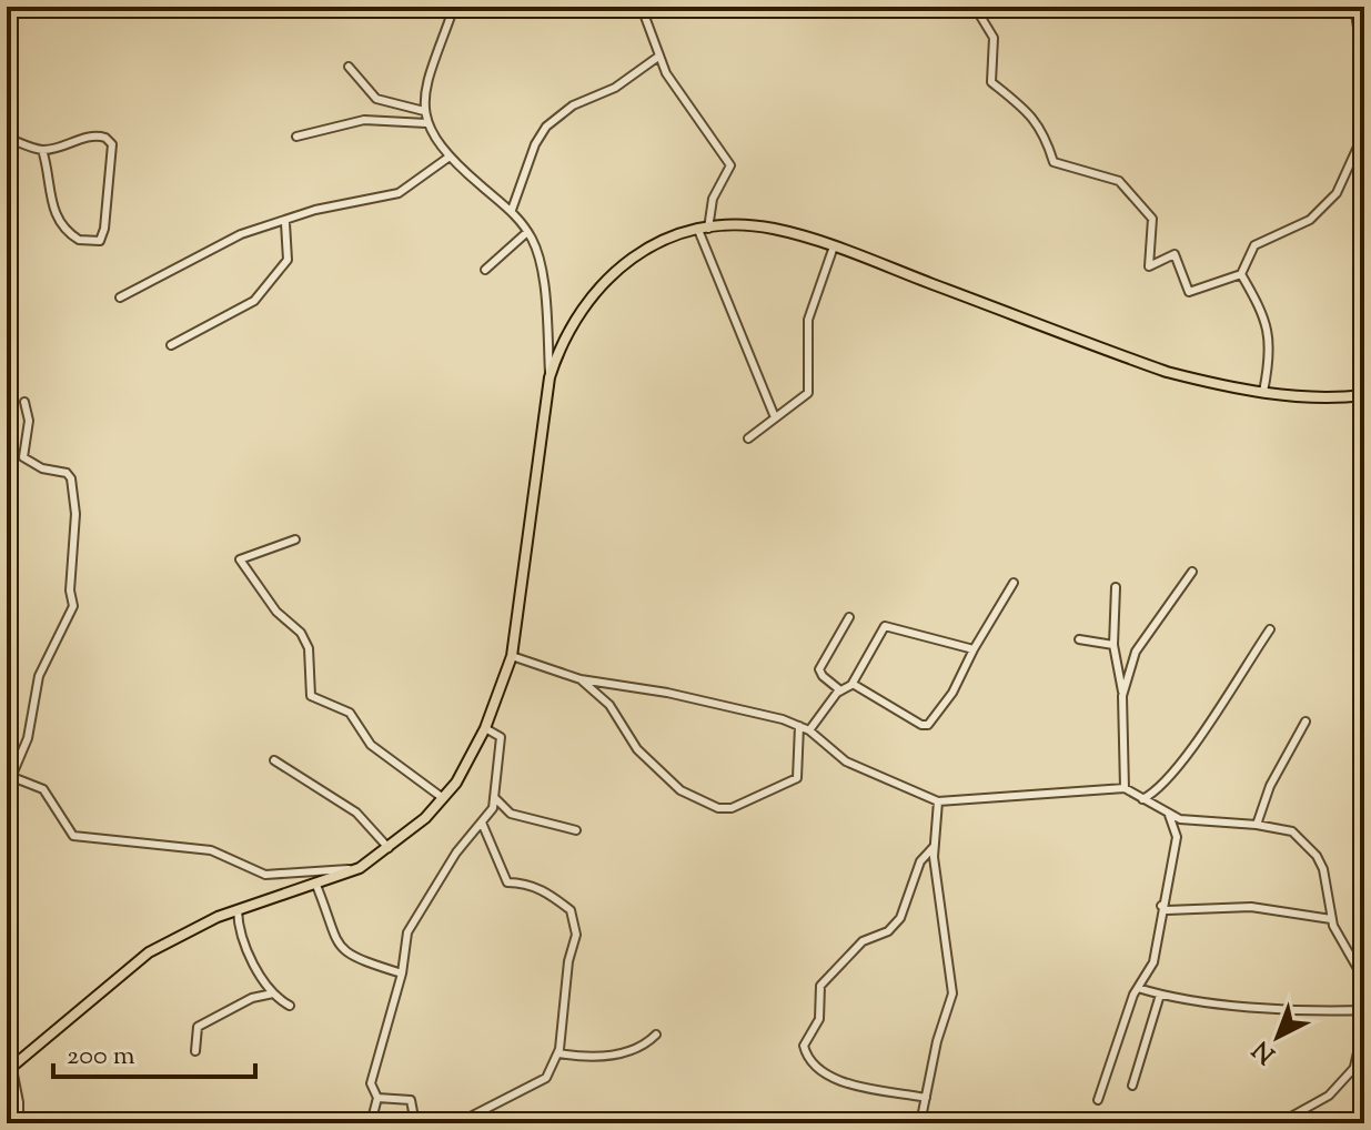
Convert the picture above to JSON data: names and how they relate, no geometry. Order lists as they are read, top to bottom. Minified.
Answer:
{"scale_bar":"200 m","north":"bottom left"}
